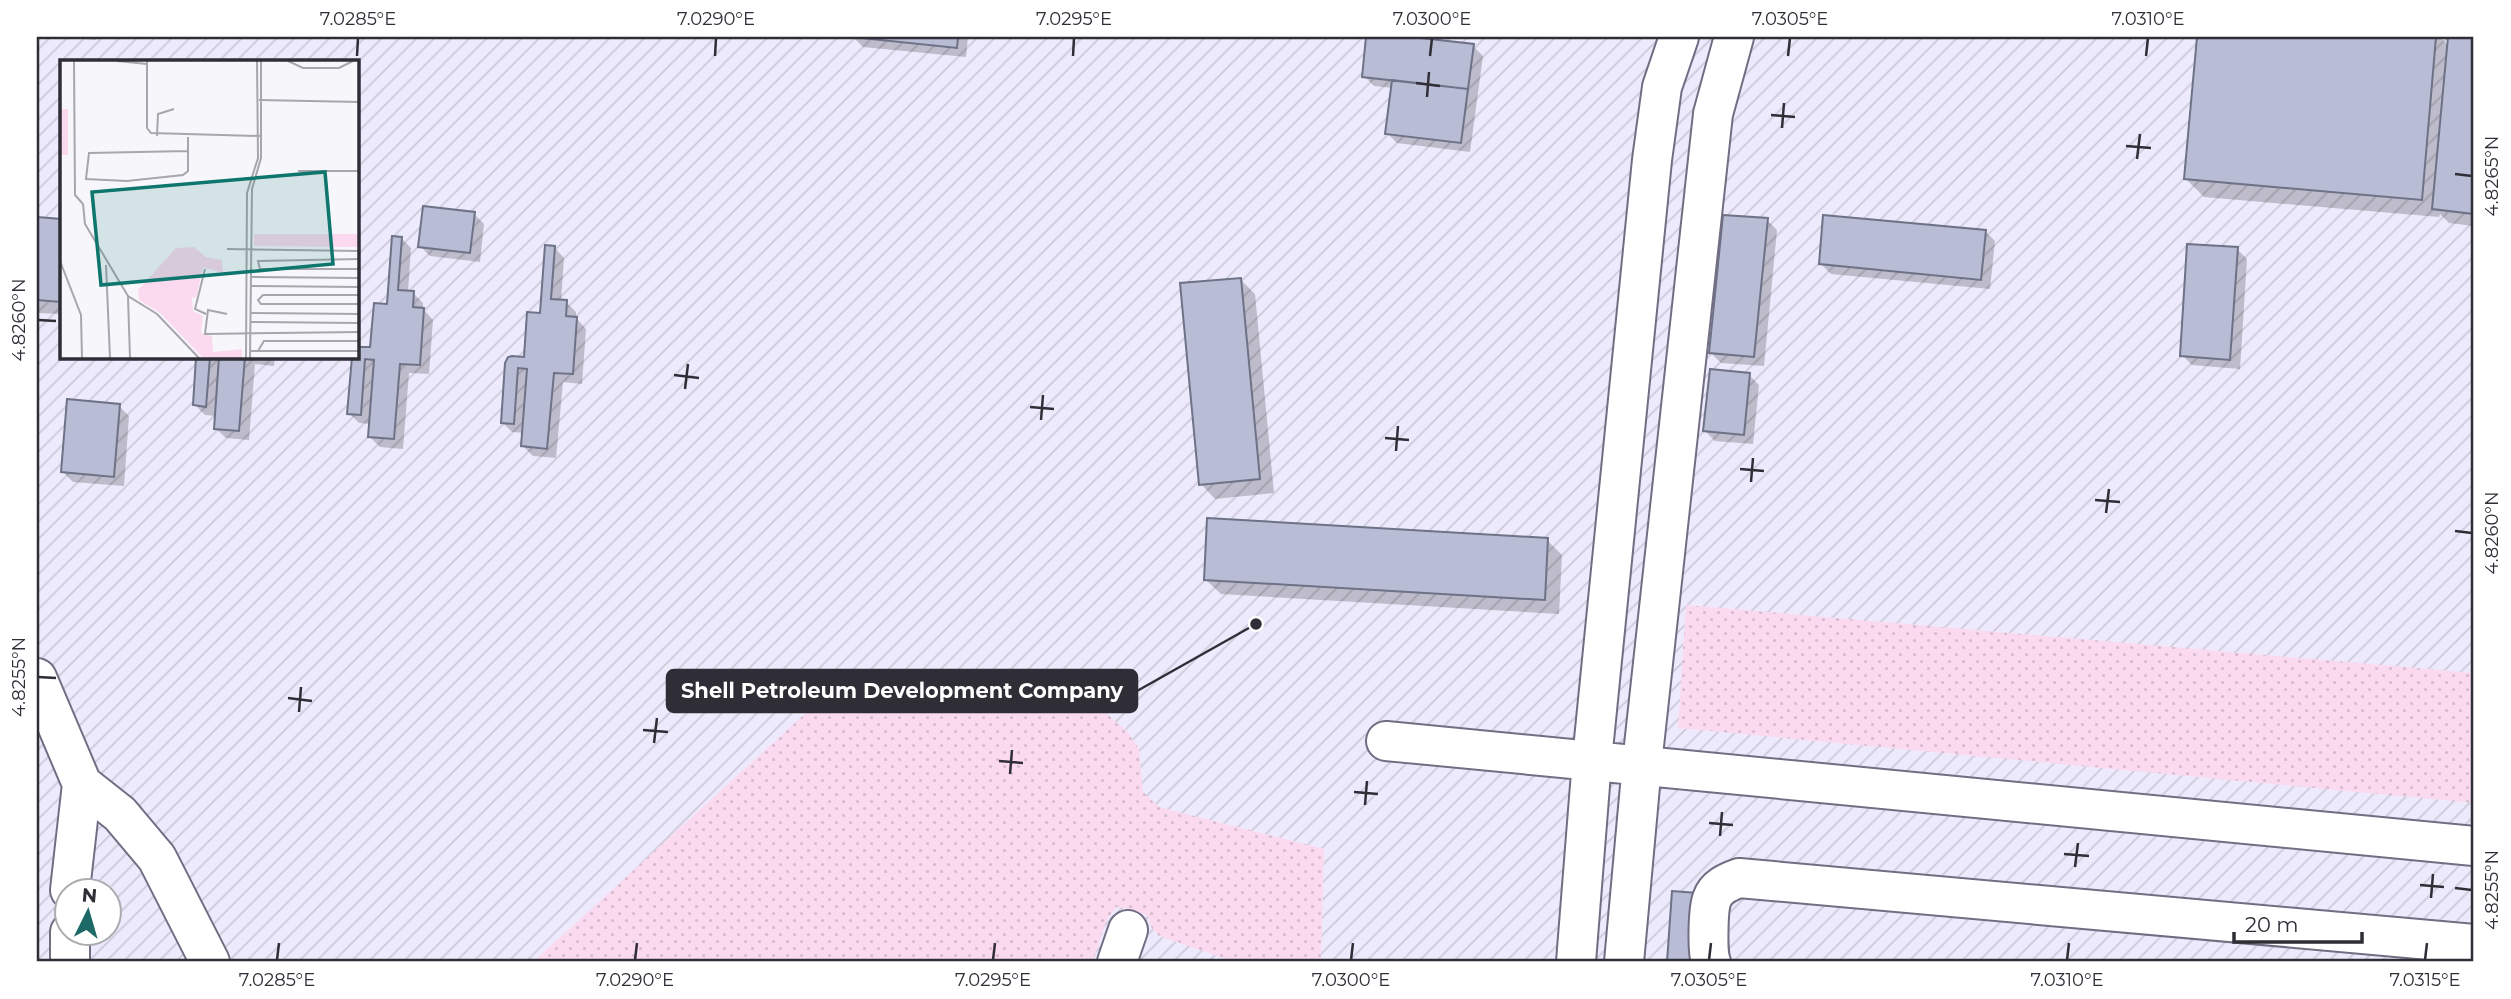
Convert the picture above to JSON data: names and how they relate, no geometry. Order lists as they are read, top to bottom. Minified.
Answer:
{"places":["Shell Petroleum Development Company"],"scale_bar":"20 m","north":"top","coordinates":["7.0285°E","7.0290°E","7.0295°E","7.0300°E","7.0305°E","7.0310°E","4.8265°N","4.8260°N","4.8255°N","7.0315°E"]}
